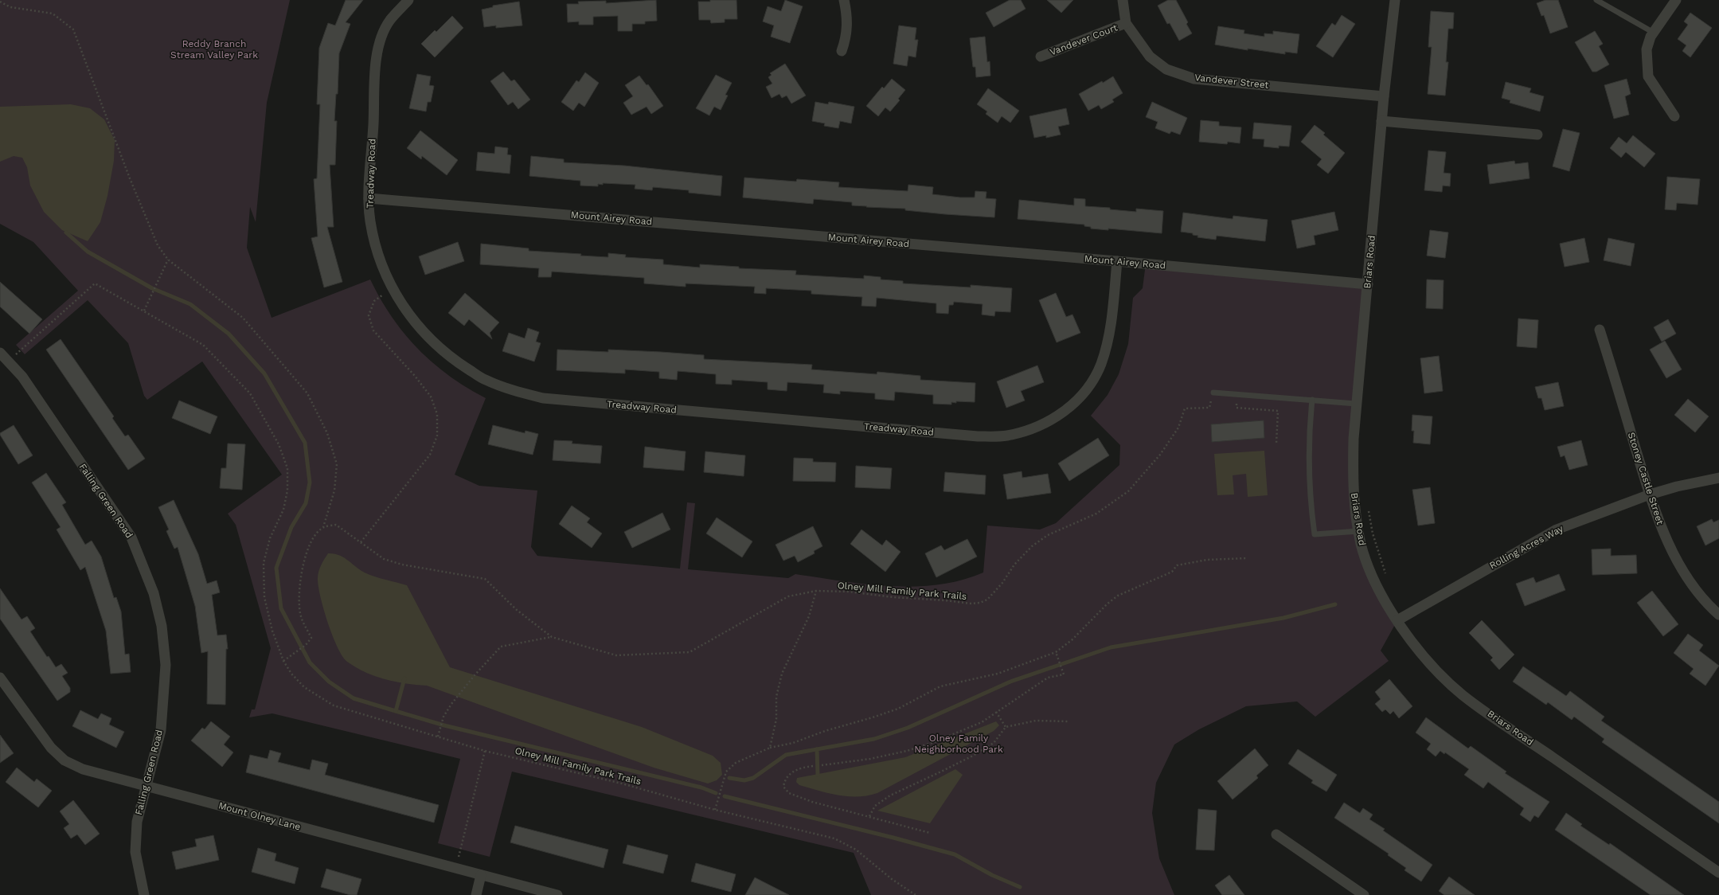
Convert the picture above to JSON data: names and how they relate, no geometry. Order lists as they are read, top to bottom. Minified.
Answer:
{"streets":{"street":["Vandever Court","Vandever Street","Treadway Road","Mount Airey Road","Briars Road","Stoney Castle Street","Falling Green Road","Rolling Acres Way","Mount Olney Lane"],"path":["Olney Mill Family Park Trails"]},"crossings":[["Vandever Court","Vandever Street"],["Vandever Street","Briars Road"],["Treadway Road","Mount Airey Road"],["Mount Airey Road","Briars Road"],["Briars Road","Rolling Acres Way"],["Stoney Castle Street","Rolling Acres Way"],["Falling Green Road","Olney Mill Family Park Trails"],["Falling Green Road","Mount Olney Lane"]],"parks":["Reddy Branch Stream Valley Park","Olney Family Neighborhood Park"]}
